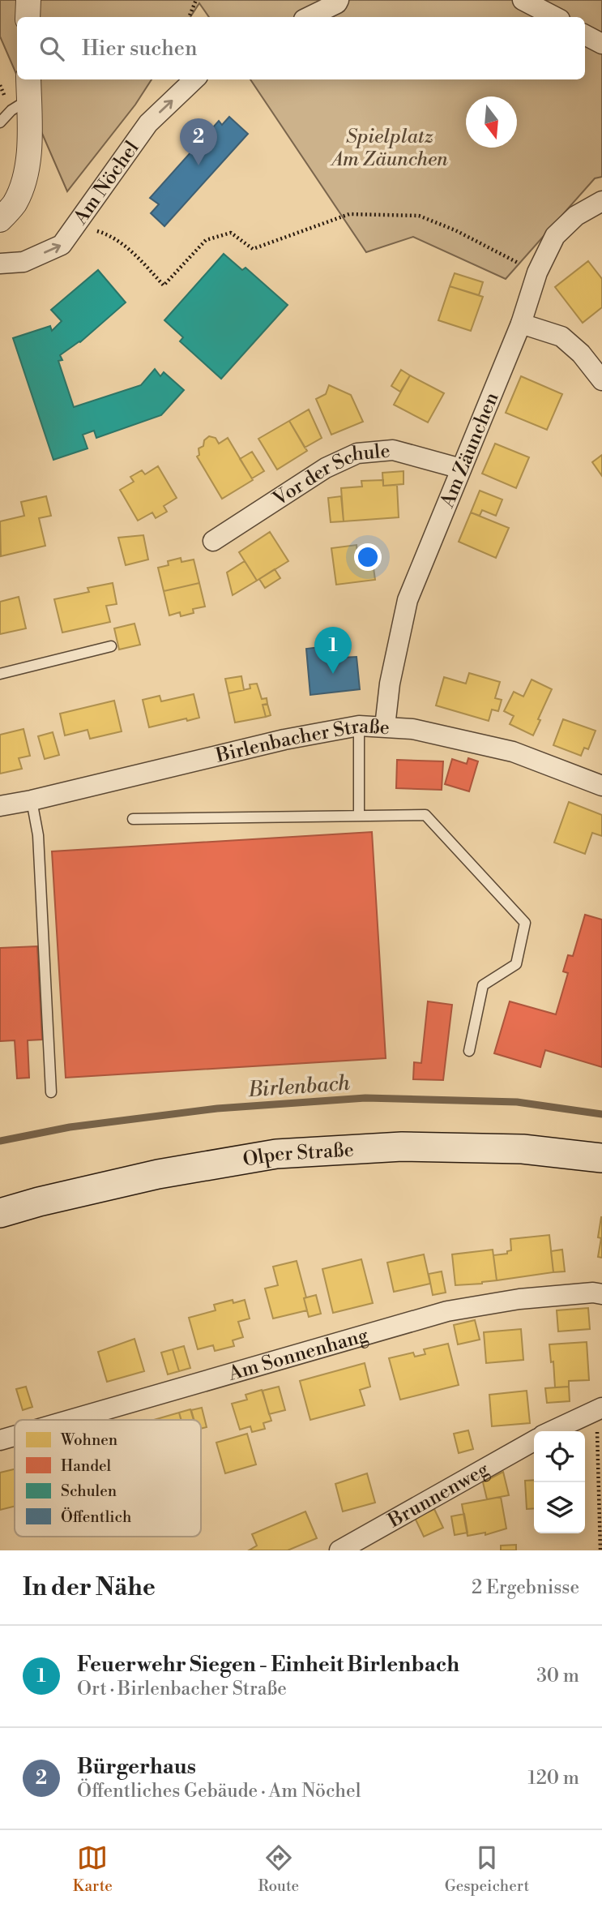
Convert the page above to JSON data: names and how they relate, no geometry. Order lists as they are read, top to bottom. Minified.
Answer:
{"streets":{"main road":["Olper Straße"],"street":["Am Nöchel","Am Zäunchen","Vor der Schule","Birlenbacher Straße","Am Sonnenhang","Brunnenweg"]},"crossings":[["Am Zäunchen","Vor der Schule"],["Am Zäunchen","Birlenbacher Straße"]],"one_way":["Am Nöchel"],"water":["Birlenbach"],"parks":["Spielplatz Am Zäunchen"],"legend":["Wohnen","Handel","Schulen","Öffentlich"],"north":"bottom","page":{"search":"Hier suchen","pins":["2","1"],"heading":["In der Nähe","2 Ergebnisse"],"list":[{"mark":"1","name":"Feuerwehr Siegen - Einheit Birlenbach","note":"Ort · Birlenbacher Straße","value":"30 m"},{"mark":"2","name":"Bürgerhaus","note":"Öffentliches Gebäude · Am Nöchel","value":"120 m"}],"nav":["Karte","Route","Gespeichert"]}}
